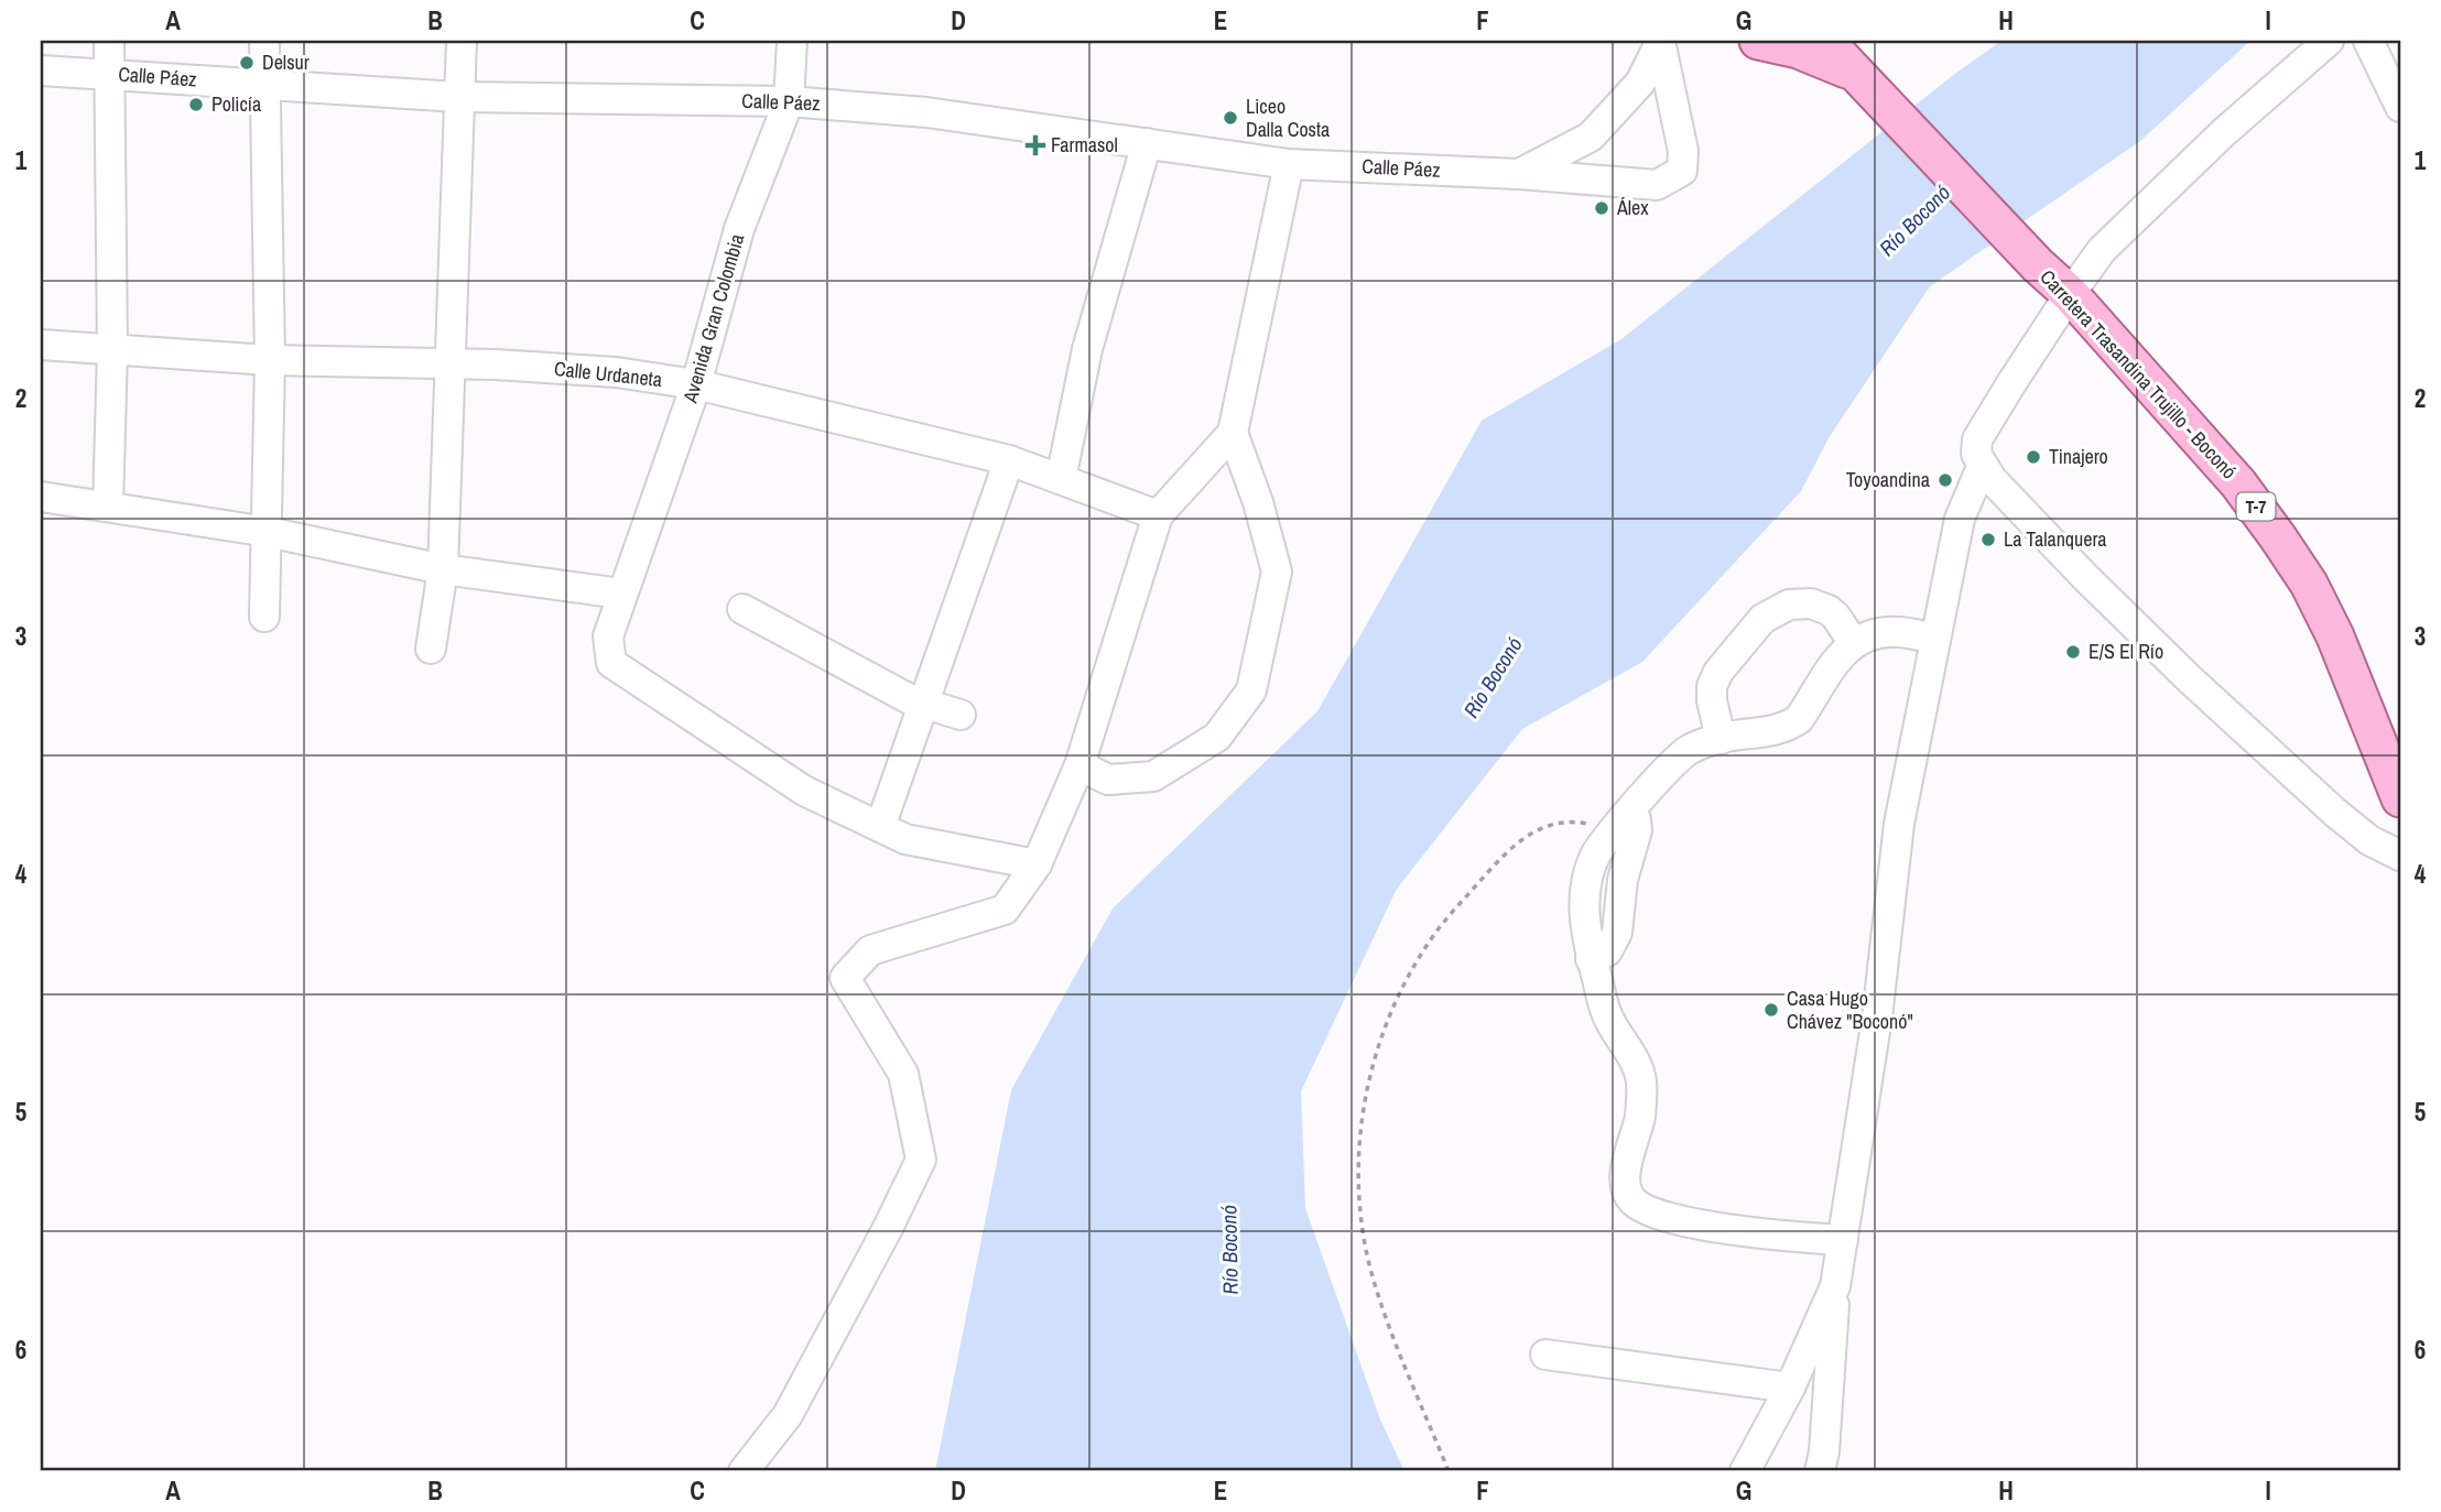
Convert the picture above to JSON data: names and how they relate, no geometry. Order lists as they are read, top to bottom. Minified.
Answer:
{"streets":{"main road":["Carretera Trasandina Trujillo - Boconó","T-7"],"street":["Calle Páez","Avenida Gran Colombia","Calle Urdaneta"]},"crossings":[["Calle Páez","Avenida Gran Colombia"],["Avenida Gran Colombia","Calle Urdaneta"]],"water":["Río Boconó"],"places":{"other":["Delsur","Policía","Liceo Dalla Costa","Álex","Tinajero","Toyoandina","La Talanquera","E/S El Río","Casa Hugo Chávez \"Boconó\""],"health":["Farmasol"]},"grid":{"columns":["A","B","C","D","E","F","G","H","I"],"rows":["1","2","3","4","5","6"]}}
